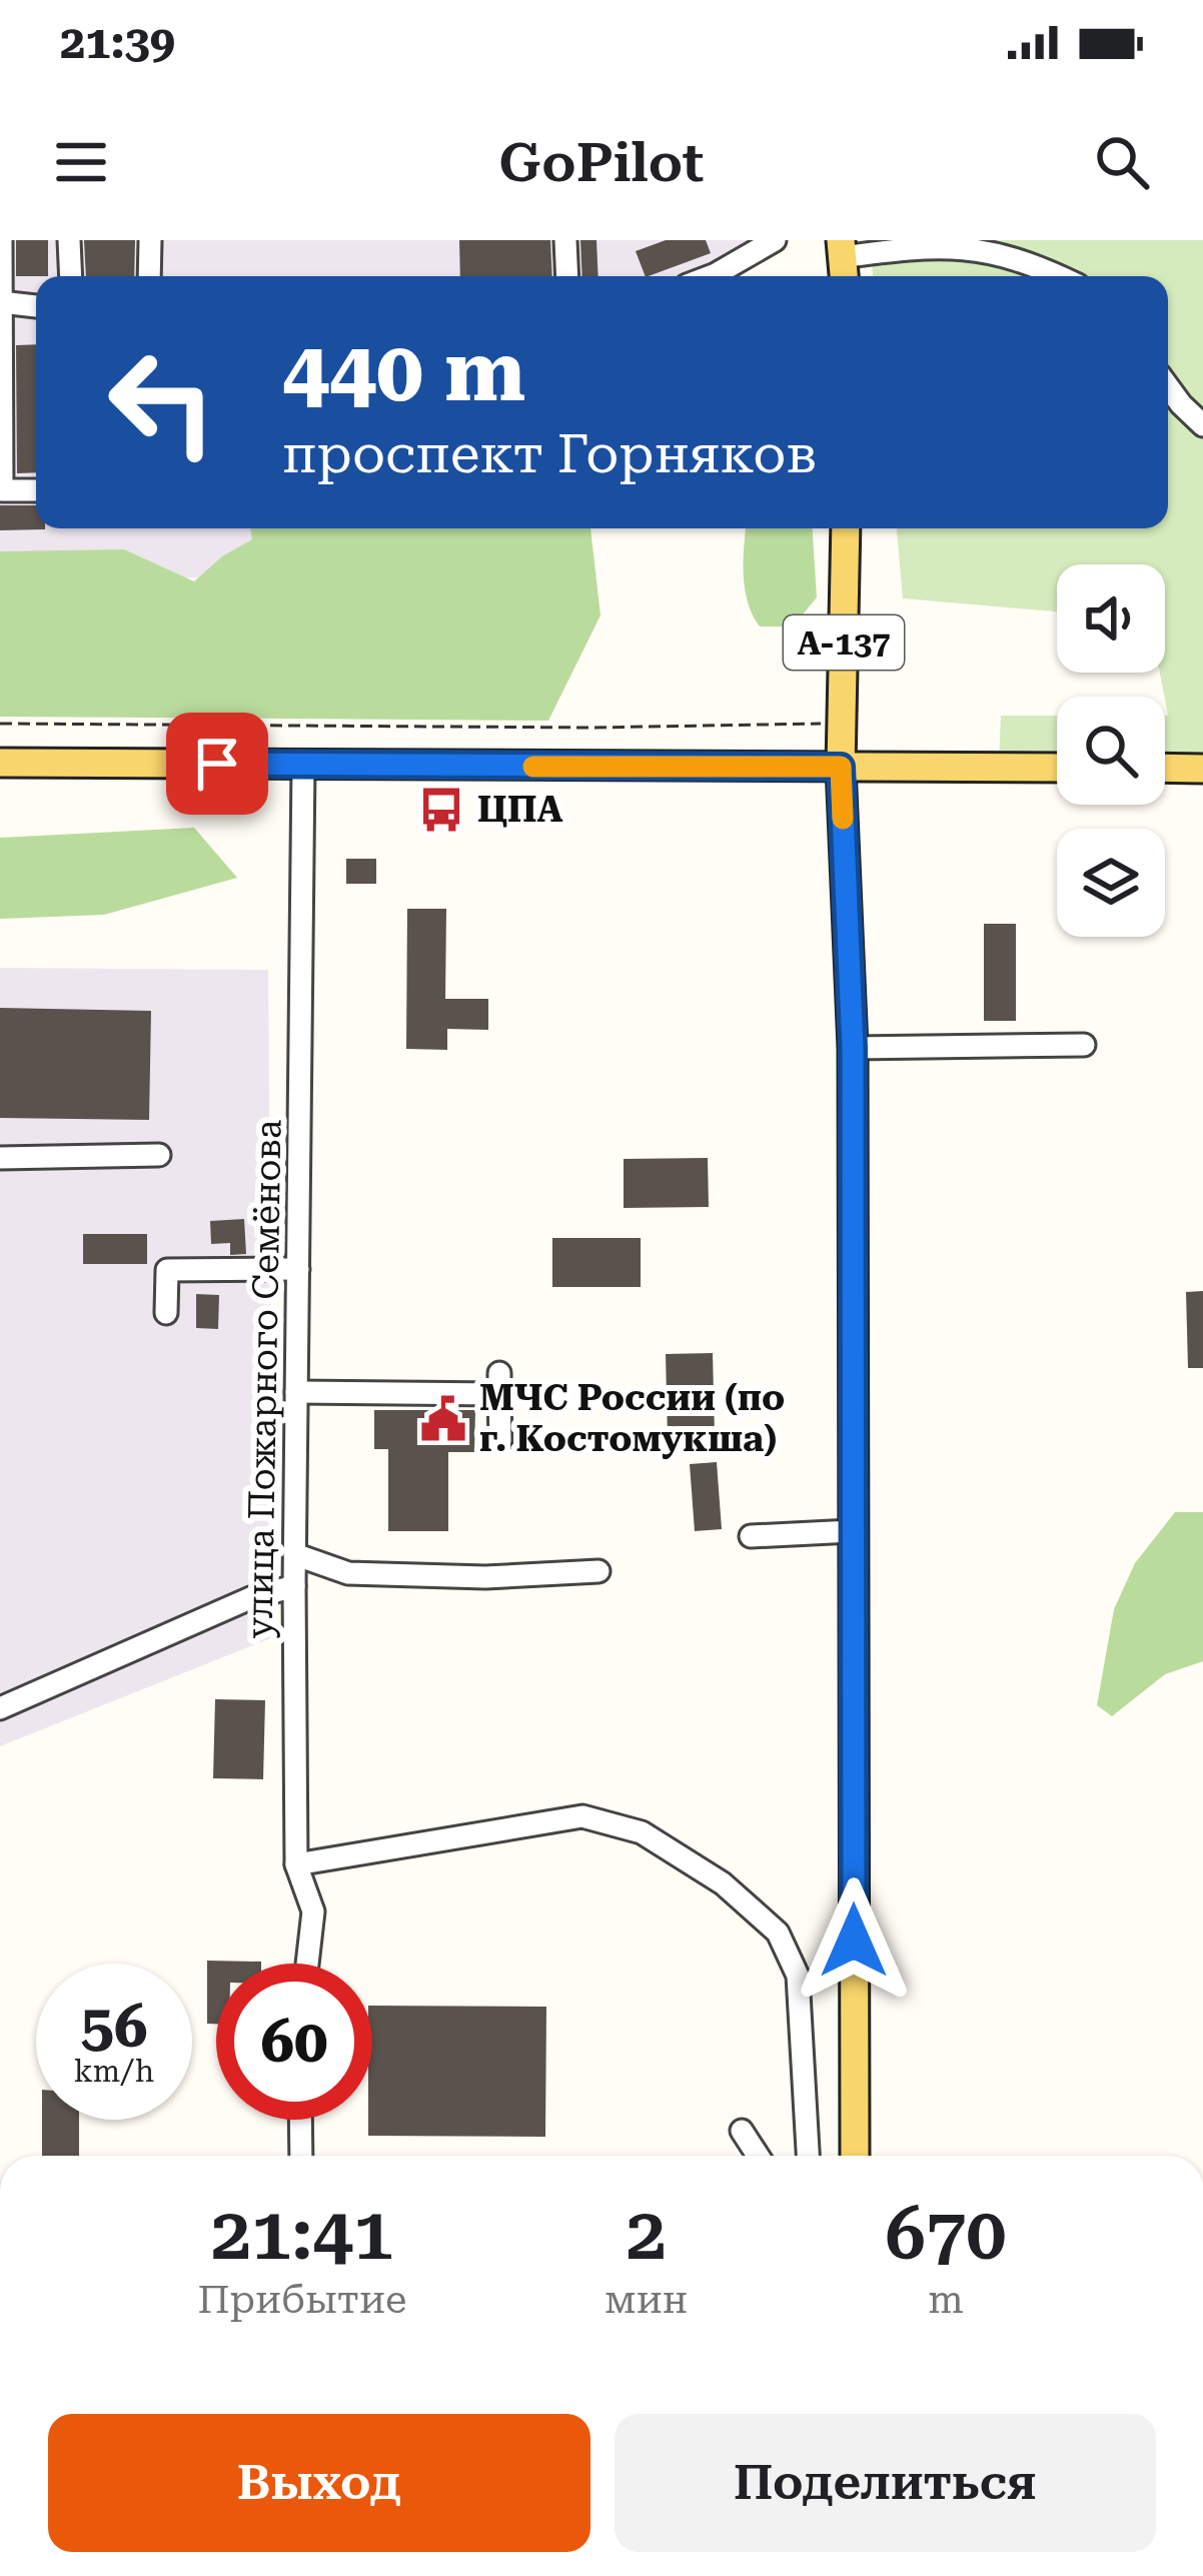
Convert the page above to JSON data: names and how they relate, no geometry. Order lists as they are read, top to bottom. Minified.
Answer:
{"streets":{"main road":["А-137"],"street":["улица Пожарного Семёнова"]},"places":{"bus stop":["ЦПА"],"public building":["МЧС России (по г. Костомукша)"]},"page":{"status":"21:39","header":"GoPilot","turn":["440 m","проспект Горняков"],"speed":"56 km/h","limit":"60","eta":["21:41","Прибытие","2","мин","670","m"],"buttons":["Выход","Поделиться"]}}
